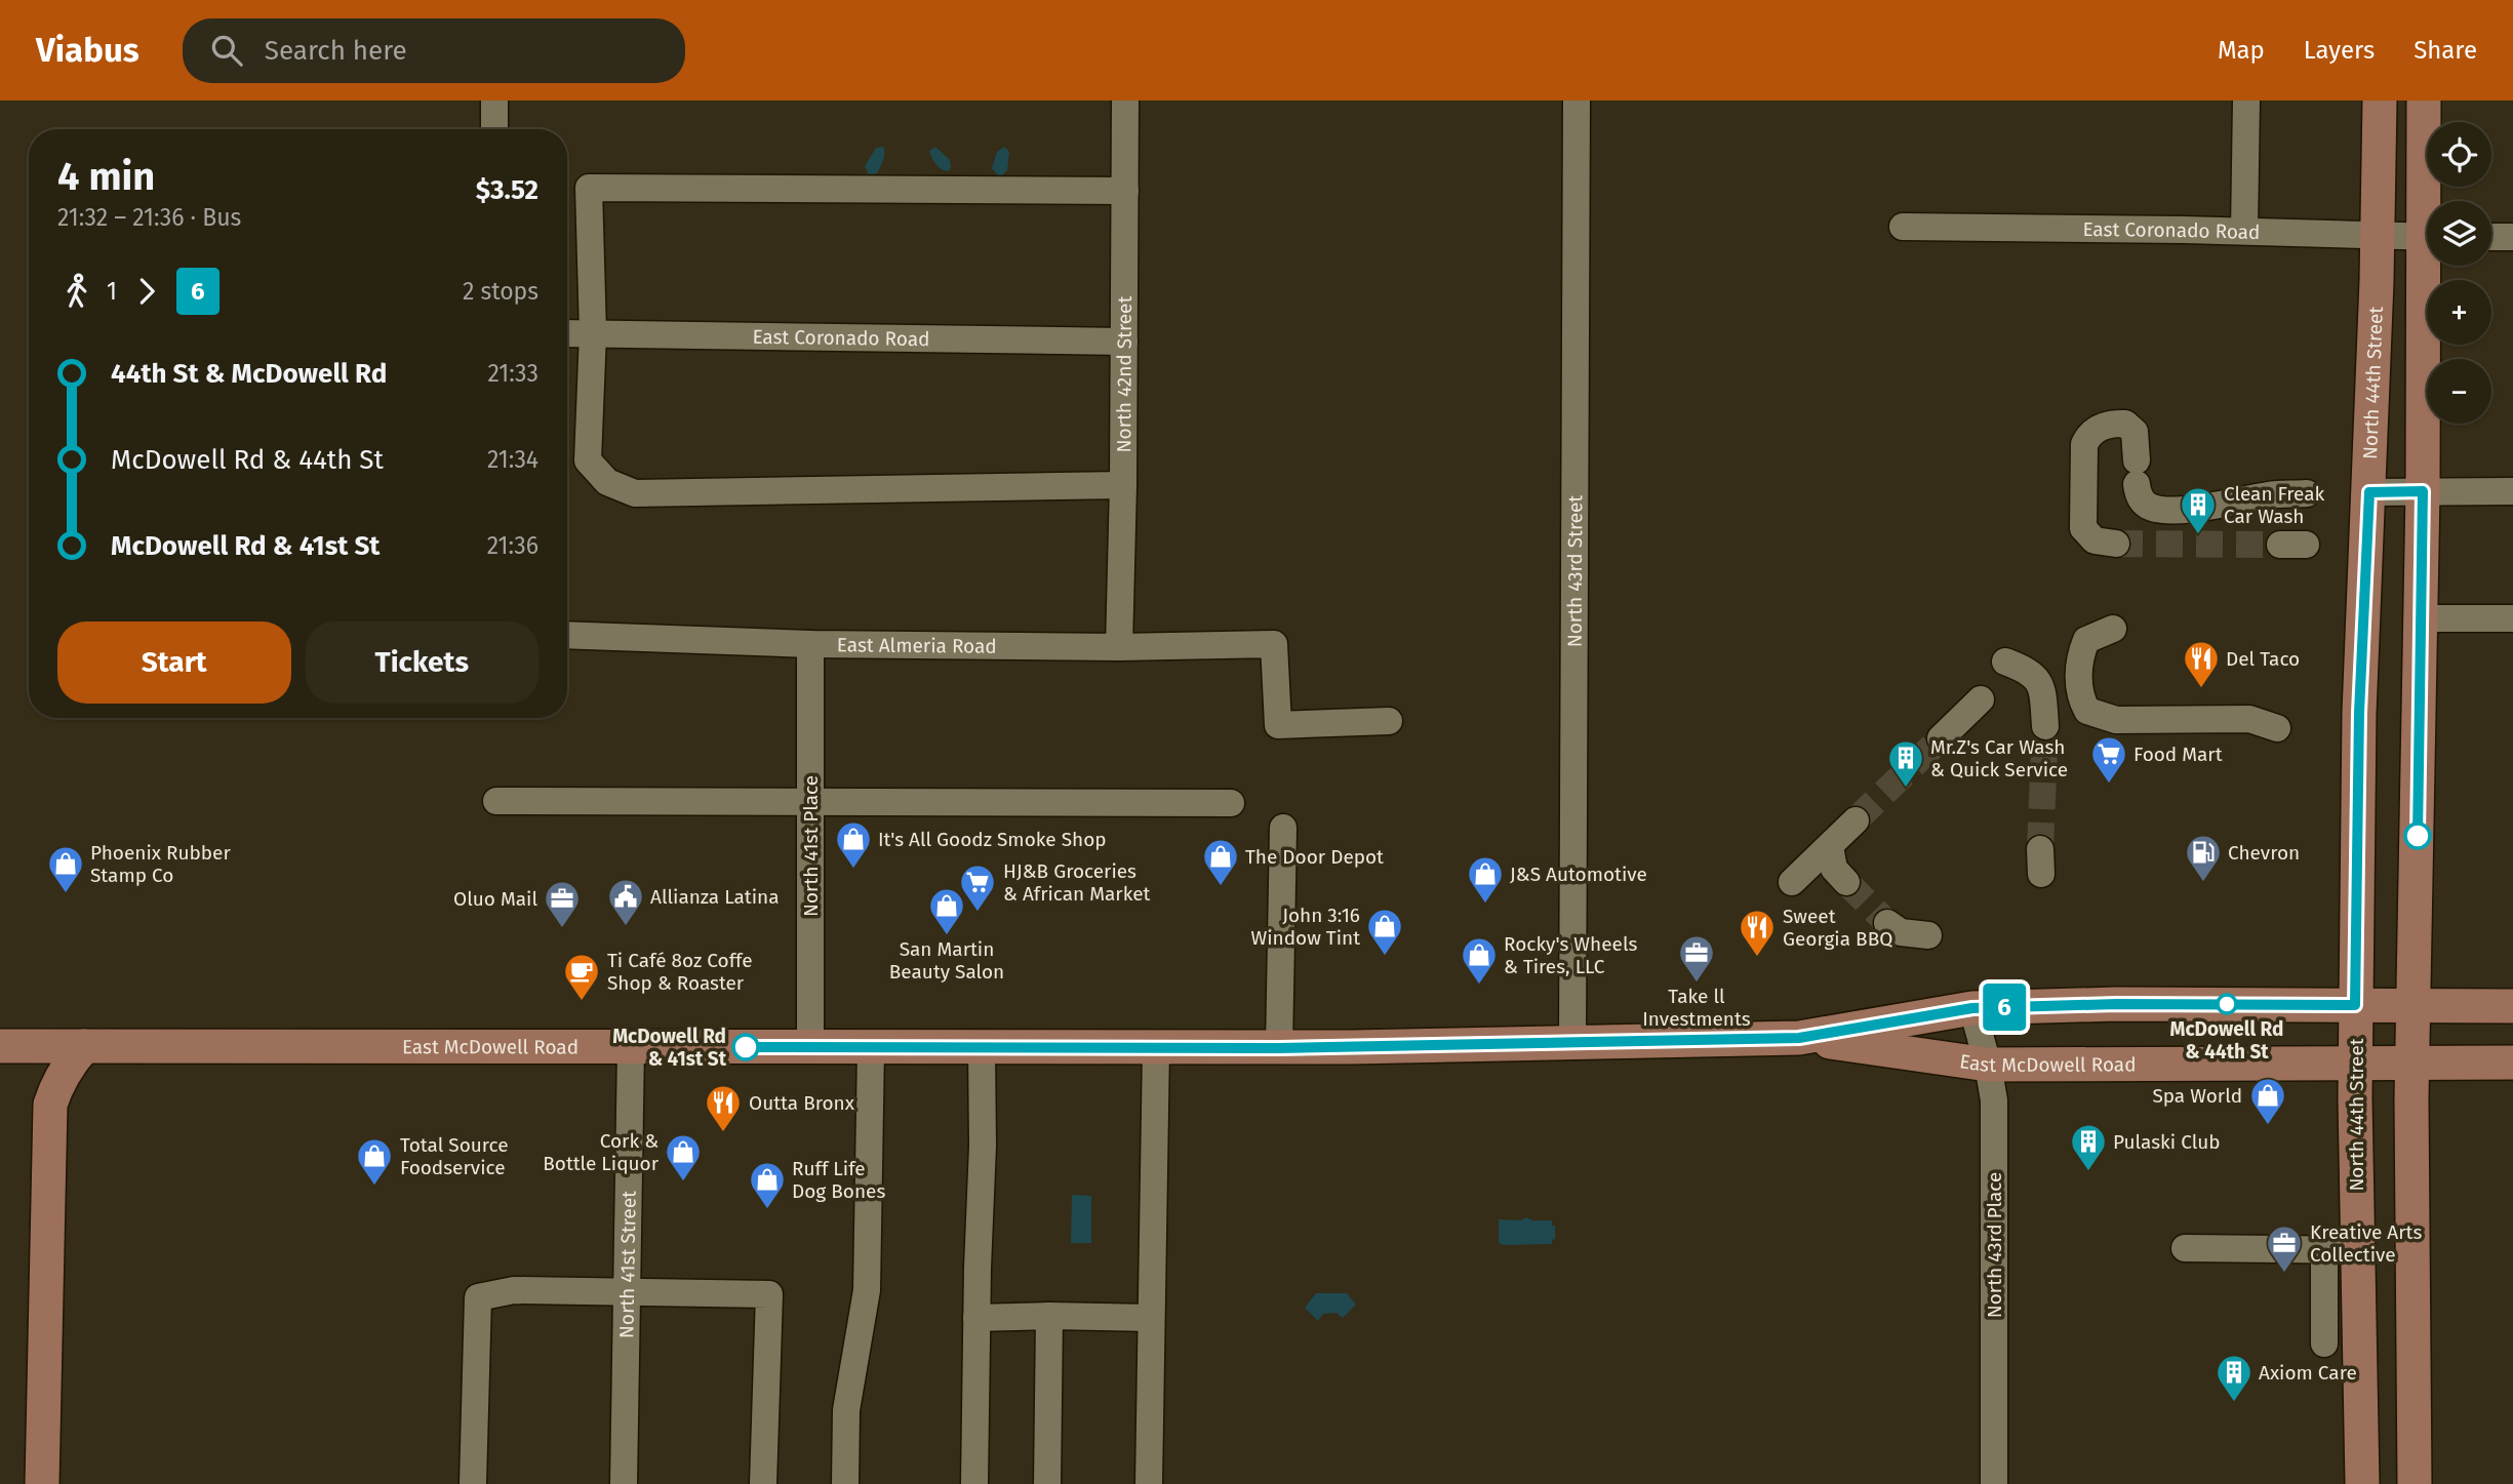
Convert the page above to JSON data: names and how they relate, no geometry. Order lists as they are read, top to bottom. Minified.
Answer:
{"streets":{"main road":["North 44th Street","East McDowell Road"],"street":["East Coronado Road","North 42nd Street","North 43rd Street","East Almeria Road","North 41st Place","North 43rd Place","North 41st Street"]},"crossings":[["East Coronado Road","North 42nd Street"],["East Coronado Road","North 44th Street"],["North 42nd Street","East Almeria Road"],["North 44th Street","East McDowell Road"],["North 43rd Street","East McDowell Road"],["East Almeria Road","North 41st Place"],["North 41st Place","East McDowell Road"],["East McDowell Road","North 43rd Place"],["East McDowell Road","North 41st Street"]],"places":{"building":["Clean Freak Car Wash","Mr.Z's Car Wash & Quick Service","Pulaski Club","Axiom Care"],"restaurant":["Del Taco","Sweet Georgia BBQ","Outta Bronx"],"supermarket":["Food Mart","HJ&B Groceries & African Market"],"shop":["It's All Goodz Smoke Shop","The Door Depot","Phoenix Rubber Stamp Co","J&S Automotive","San Martin Beauty Salon","John 3:16 Window Tint","Rocky's Wheels & Tires, LLC","Spa World","Cork & Bottle Liquor","Total Source Foodservice","Ruff Life Dog Bones"],"fuel station":["Chevron"],"public building":["Allianza Latina"],"office":["Oluo Mail","Take ll Investments","Kreative Arts Collective"],"cafe":["Ti Café 8oz Coffe Shop & Roaster"],"other":["McDowell Rd & 44th St","McDowell Rd & 41st St"]},"lines":["bus line 6"],"page":{"header":"Viabus","search":"Search here","nav":["Map","Layers","Share"],"on_map":"6","map_buttons":["+","−"],"heading":["4 min","21:32 – 21:36 · Bus","$3.52"],"legs":["1","6","2 stops"],"list":[{"name":"44th St & McDowell Rd","value":"21:33"},{"name":"McDowell Rd & 44th St","value":"21:34"},{"name":"McDowell Rd & 41st St","value":"21:36"}],"buttons":["Start","Tickets"]}}
